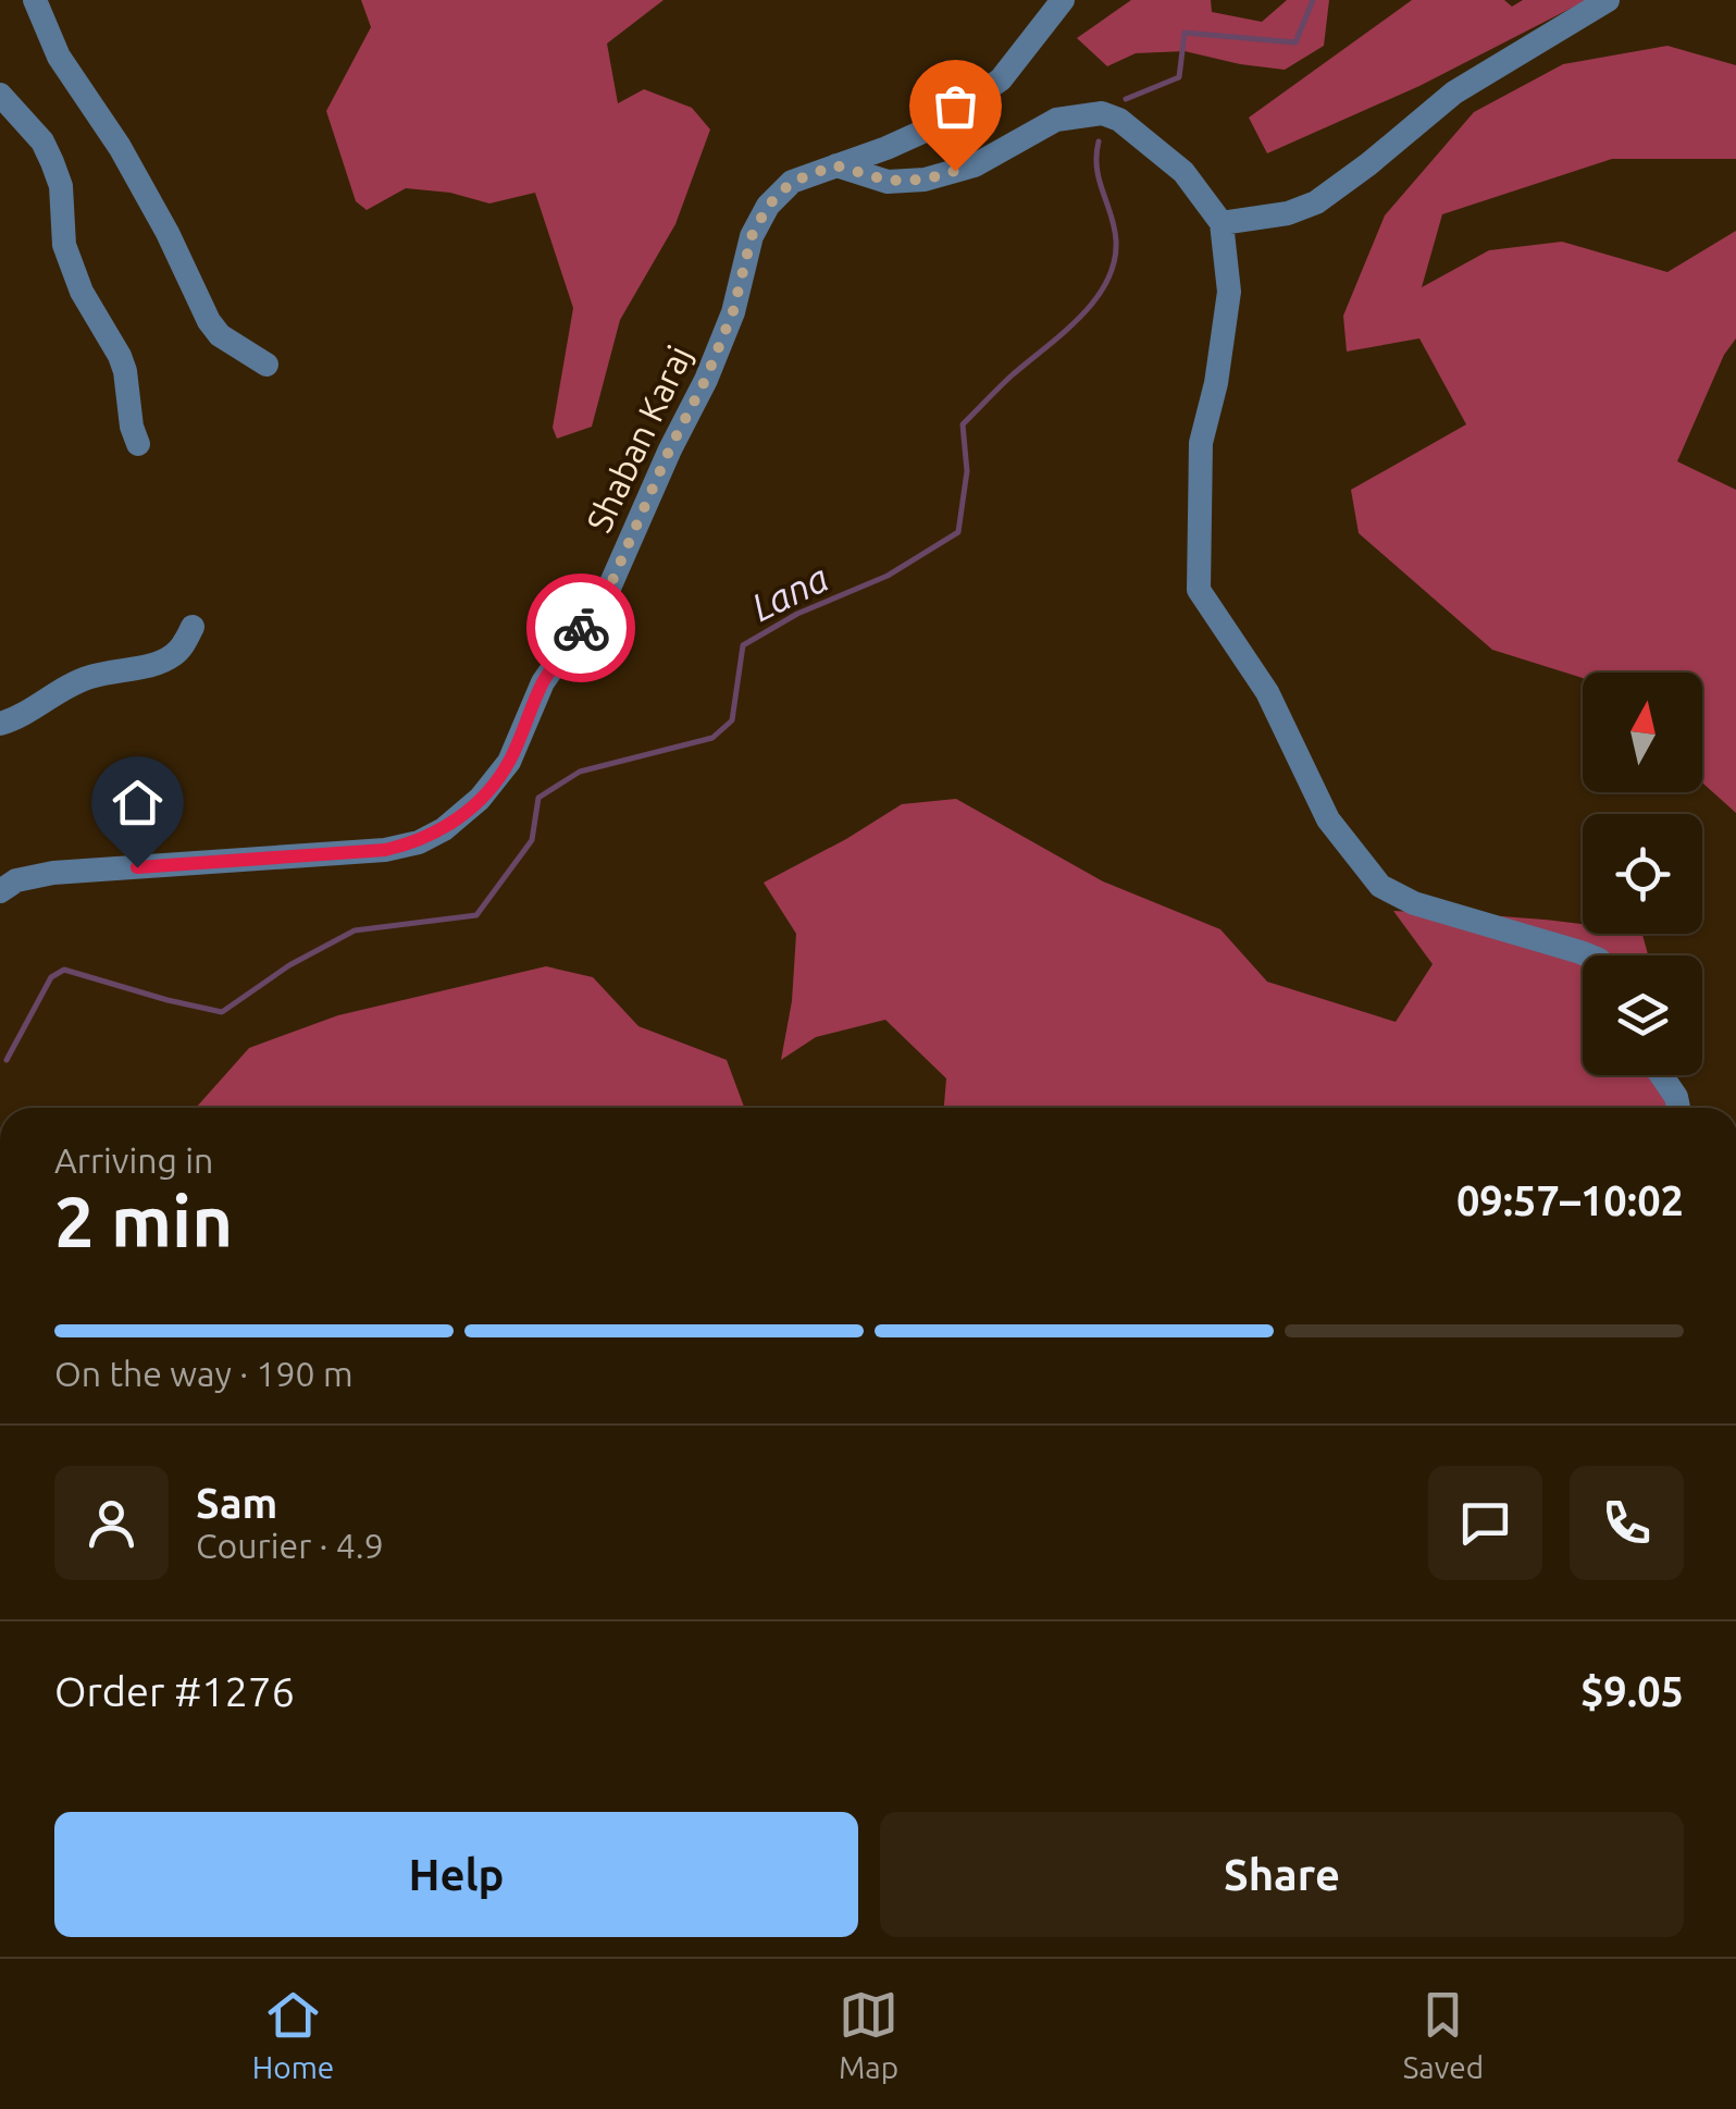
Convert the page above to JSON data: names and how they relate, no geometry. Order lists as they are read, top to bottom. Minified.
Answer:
{"streets":{"street":["Shaban Karaj"]},"water":["Lana"],"north":"top","page":{"heading":["2 min","Arriving in","09:57–10:02"],"panel":["Sam","Courier · 4.9","Order #1276","$9.05"],"bar":"On the way · 190 m","buttons":["Help","Share"],"tabs":["Home","Map","Saved"]}}
